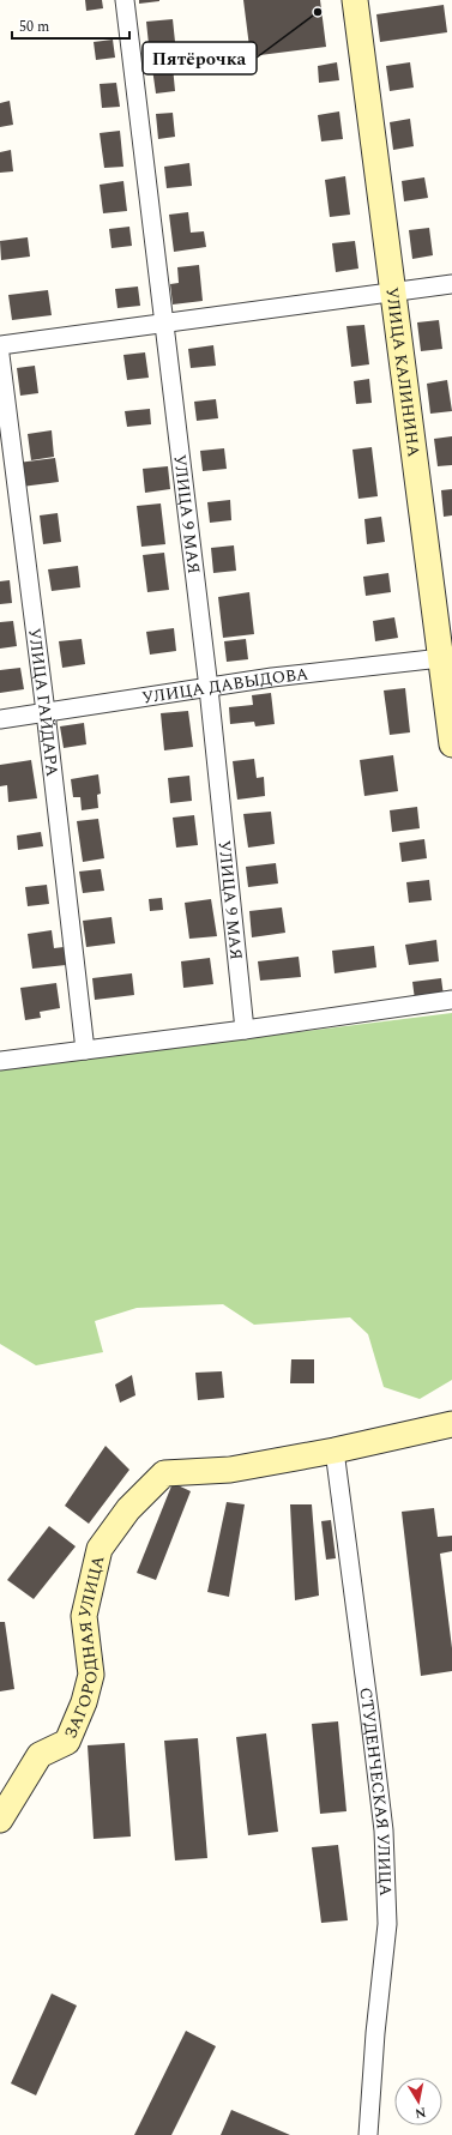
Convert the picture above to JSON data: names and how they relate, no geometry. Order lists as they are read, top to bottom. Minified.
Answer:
{"streets":{"street":["УЛИЦА КАЛИНИНА","УЛИЦА 9 МАЯ","УЛИЦА ДАВЫДОВА","УЛИЦА ГАЙДАРА","ЗАГОРОДНАЯ УЛИЦА","СТУДЕНЧЕСКАЯ УЛИЦА"]},"crossings":[["УЛИЦА КАЛИНИНА","УЛИЦА ДАВЫДОВА"],["УЛИЦА 9 МАЯ","УЛИЦА ДАВЫДОВА"],["УЛИЦА ДАВЫДОВА","УЛИЦА ГАЙДАРА"],["ЗАГОРОДНАЯ УЛИЦА","СТУДЕНЧЕСКАЯ УЛИЦА"]],"places":["Пятёрочка"],"scale_bar":"50 m","north":"bottom"}
